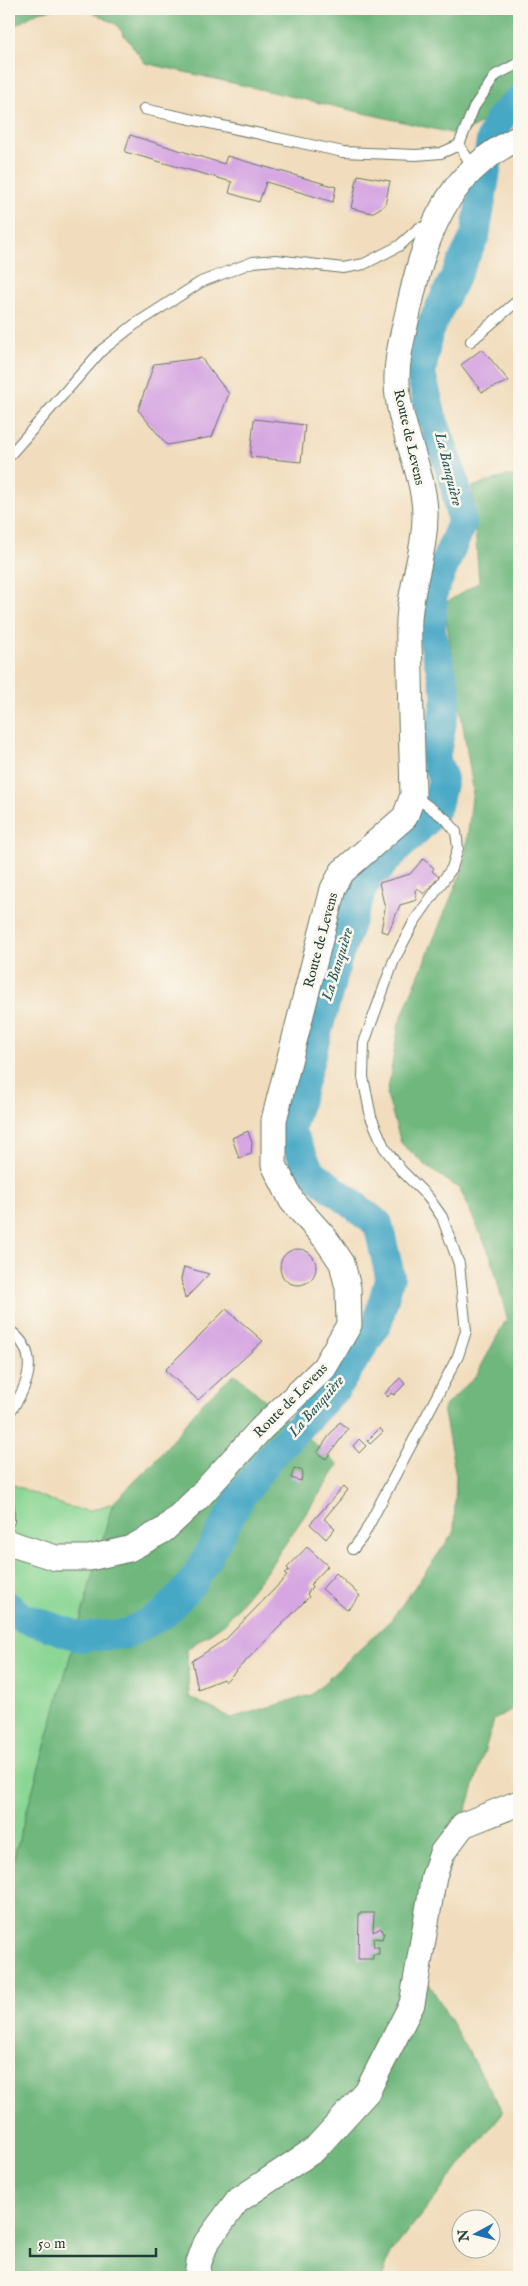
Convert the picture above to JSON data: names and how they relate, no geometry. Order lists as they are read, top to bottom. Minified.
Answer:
{"streets":{"street":["Route de Levens"]},"water":["La Banquière"],"scale_bar":"50 m","north":"left"}
